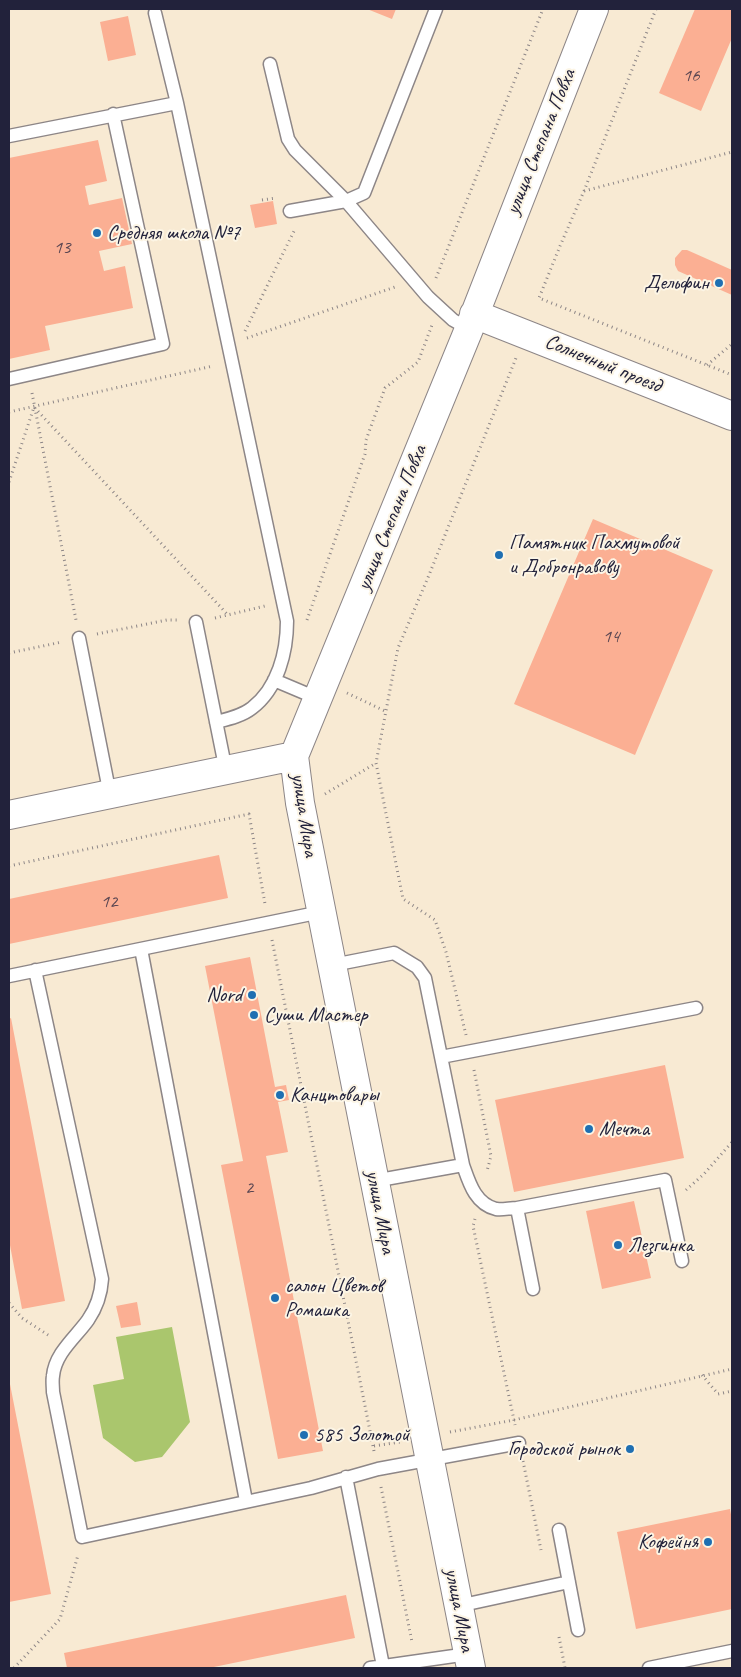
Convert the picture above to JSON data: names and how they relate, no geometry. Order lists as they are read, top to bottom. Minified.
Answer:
{"streets":{"street":["улица Степана Повха","Солнечный проезд","улица Мира"]},"crossings":[["улица Степана Повха","Солнечный проезд"],["улица Степана Повха","улица Мира"]],"places":["Средняя школа №7","Дельфин","Памятник Пахмутовой и Добронравову","Nord","Суши Мастер","Канцтовары","Мечта","Лезгинка","салон Цветов Ромашка","585 Золотой","Городской рынок","Кофейня"],"house_numbers":["16","13","14","12","2"]}
